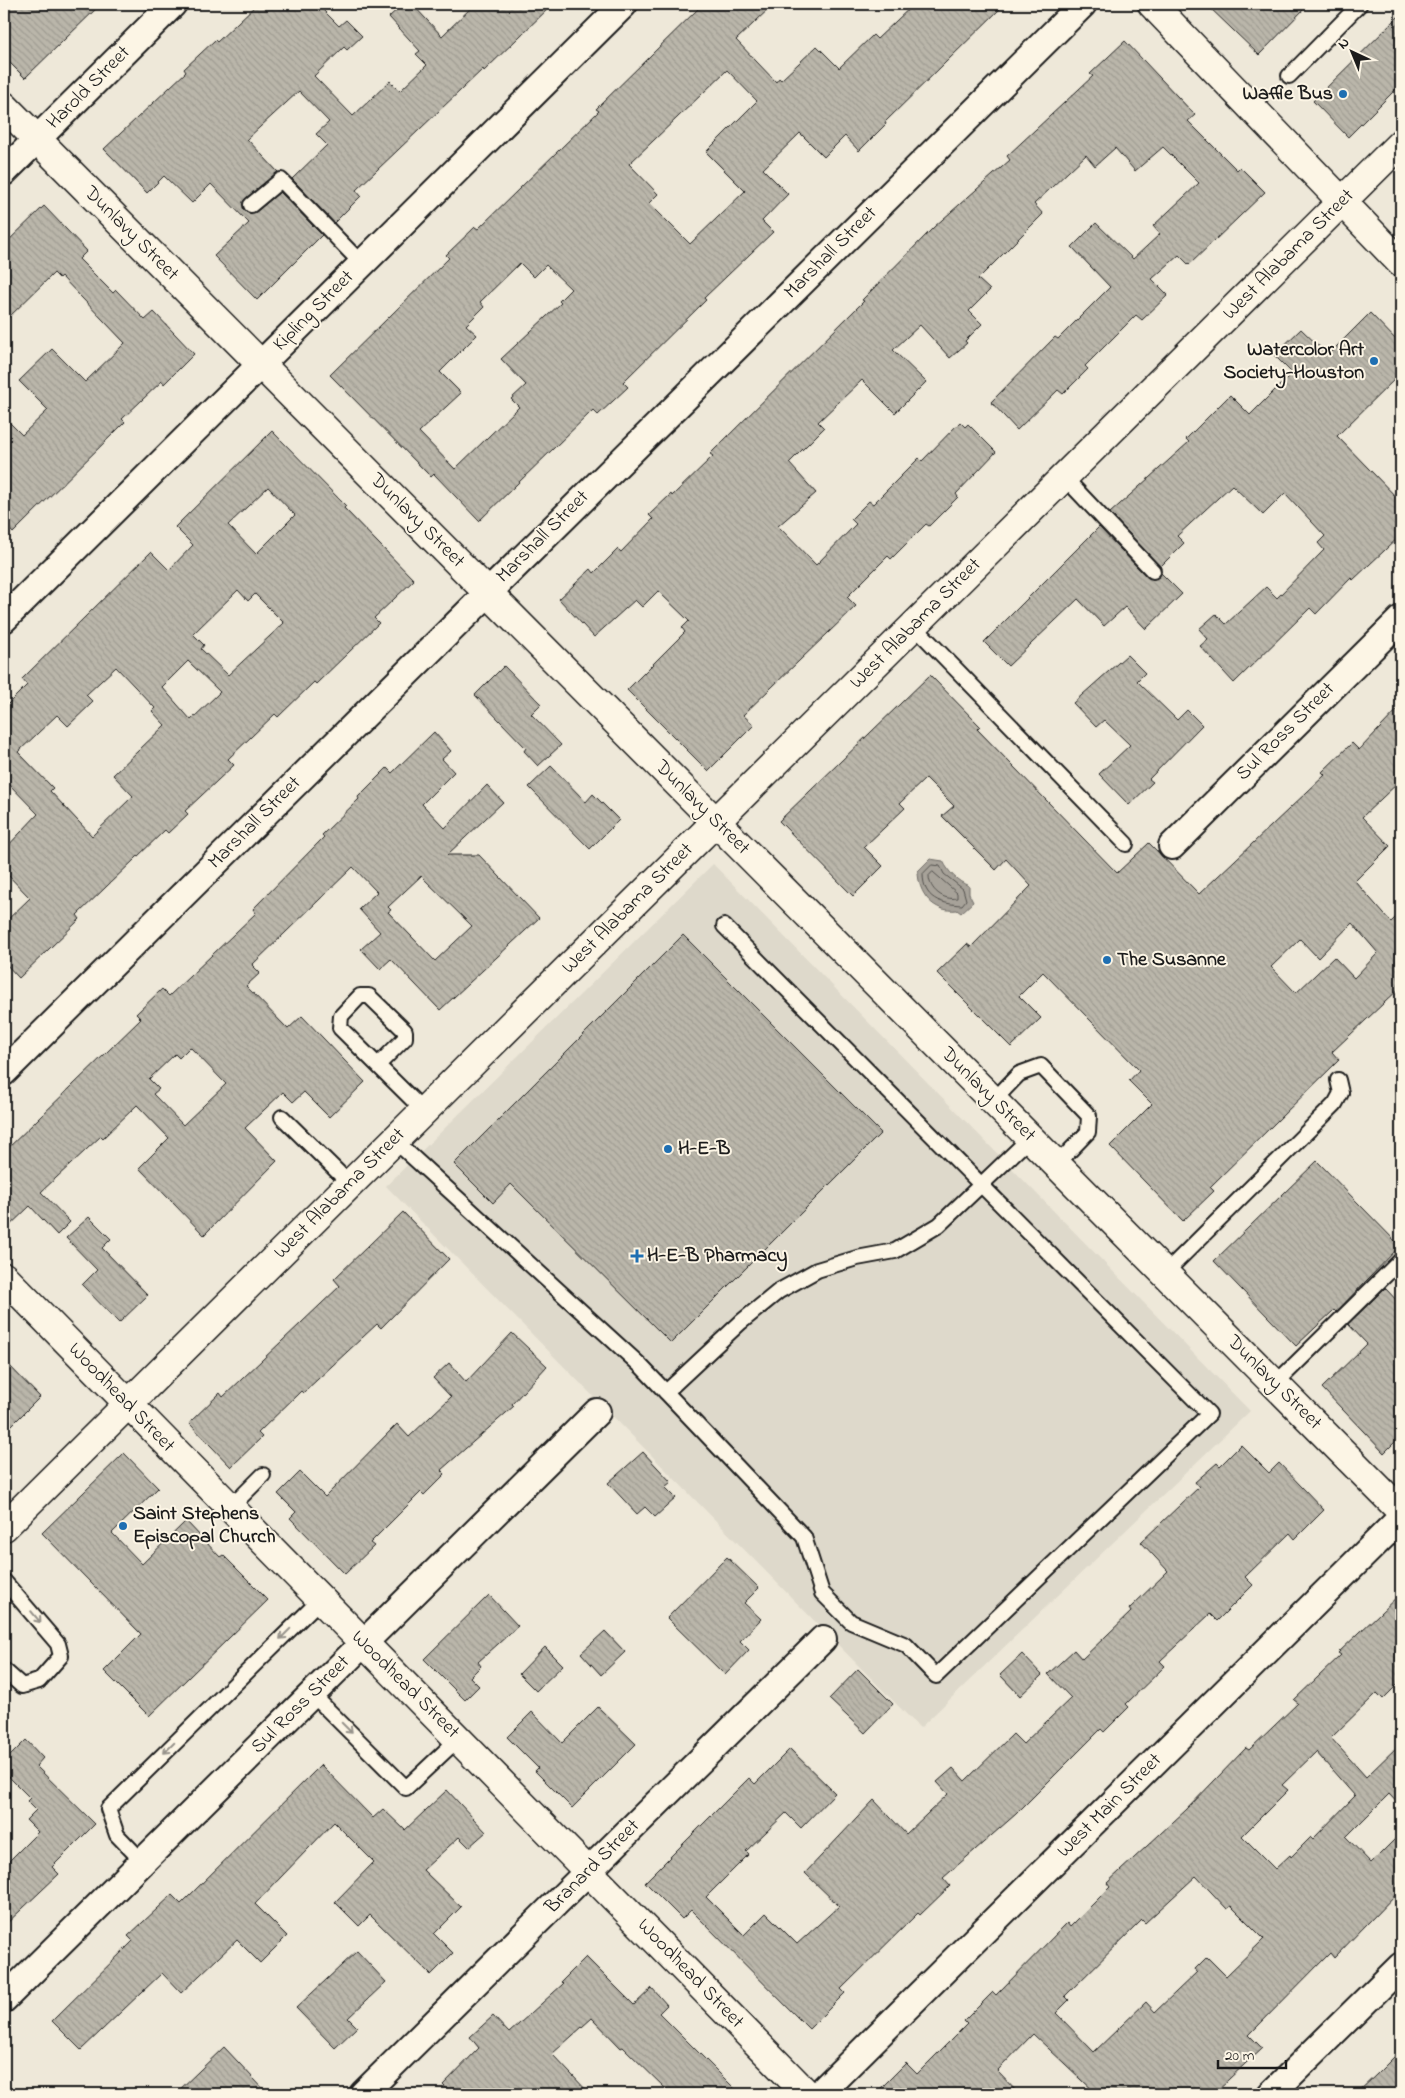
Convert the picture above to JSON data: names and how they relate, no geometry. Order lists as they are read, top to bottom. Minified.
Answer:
{"streets":{"street":["Harold Street","Dunlavy Street","Marshall Street","West Alabama Street","Kipling Street","Sul Ross Street","Woodhead Street","West Main Street","Branard Street"]},"crossings":[["Harold Street","Dunlavy Street"],["Dunlavy Street","Marshall Street"],["Dunlavy Street","West Alabama Street"],["Dunlavy Street","Kipling Street"],["West Alabama Street","Woodhead Street"],["Sul Ross Street","Woodhead Street"],["Woodhead Street","Branard Street"]],"places":{"other":["Waffle Bus","Watercolor Art Society-Houston","The Susanne","H-E-B","Saint Stephens Episcopal Church"],"health":["H-E-B Pharmacy"]},"scale_bar":"20 m","north":"top left"}
